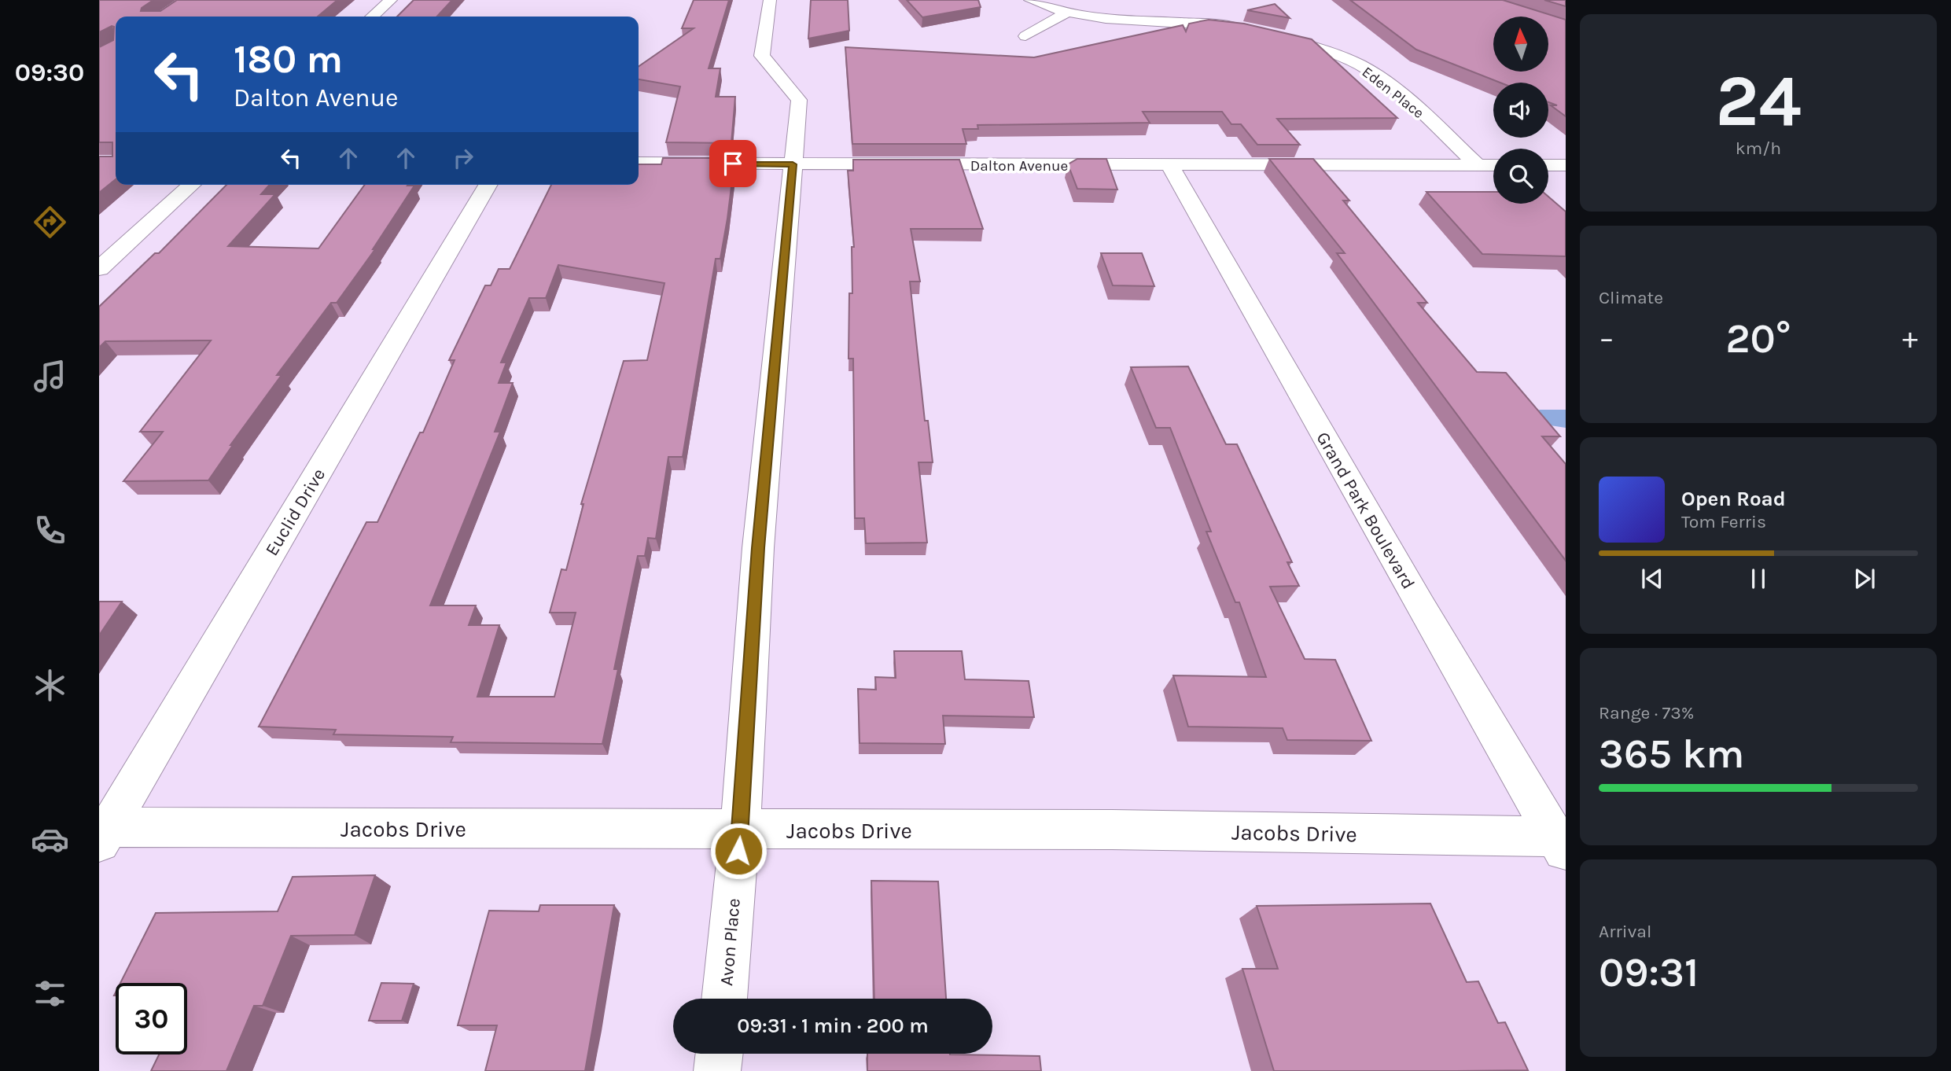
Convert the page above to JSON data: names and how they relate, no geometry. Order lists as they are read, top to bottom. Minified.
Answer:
{"streets":{"street":["Eden Place","Dalton Avenue","Grand Park Boulevard","Euclid Drive","Jacobs Drive","Avon Place"]},"crossings":[["Eden Place","Dalton Avenue"],["Dalton Avenue","Grand Park Boulevard"],["Dalton Avenue","Avon Place"],["Grand Park Boulevard","Jacobs Drive"],["Euclid Drive","Jacobs Drive"],["Jacobs Drive","Avon Place"]],"north":"top","page":{"tabs":"09:30","tile":[["24","km/h"],"Climate",["Range · 73%","365 km"],["Arrival","09:31"]],"turn":["180 m","Dalton Avenue"],"heat":["−","20°","+"],"song":["Open Road","Tom Ferris"],"limit":"30","trip":"09:31 · 1 min · 200 m"}}
